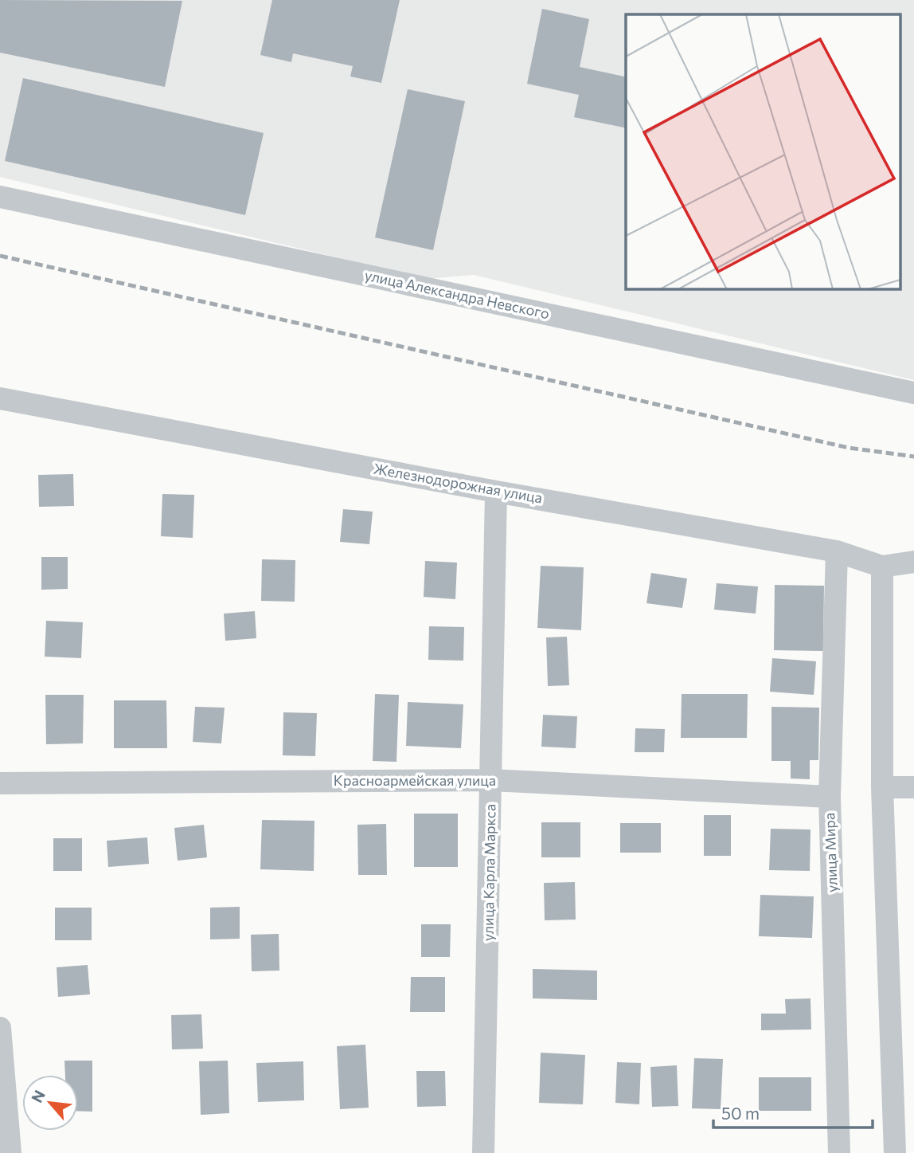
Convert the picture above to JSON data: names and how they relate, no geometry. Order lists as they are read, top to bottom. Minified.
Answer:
{"streets":{"street":["улица Александра Невского","Железнодорожная улица","Красноармейская улица","улица Мира","улица Карла Маркса"]},"crossings":[["Железнодорожная улица","улица Мира"],["Железнодорожная улица","улица Карла Маркса"],["Красноармейская улица","улица Мира"],["Красноармейская улица","улица Карла Маркса"]],"scale_bar":"50 m","north":"top left"}
